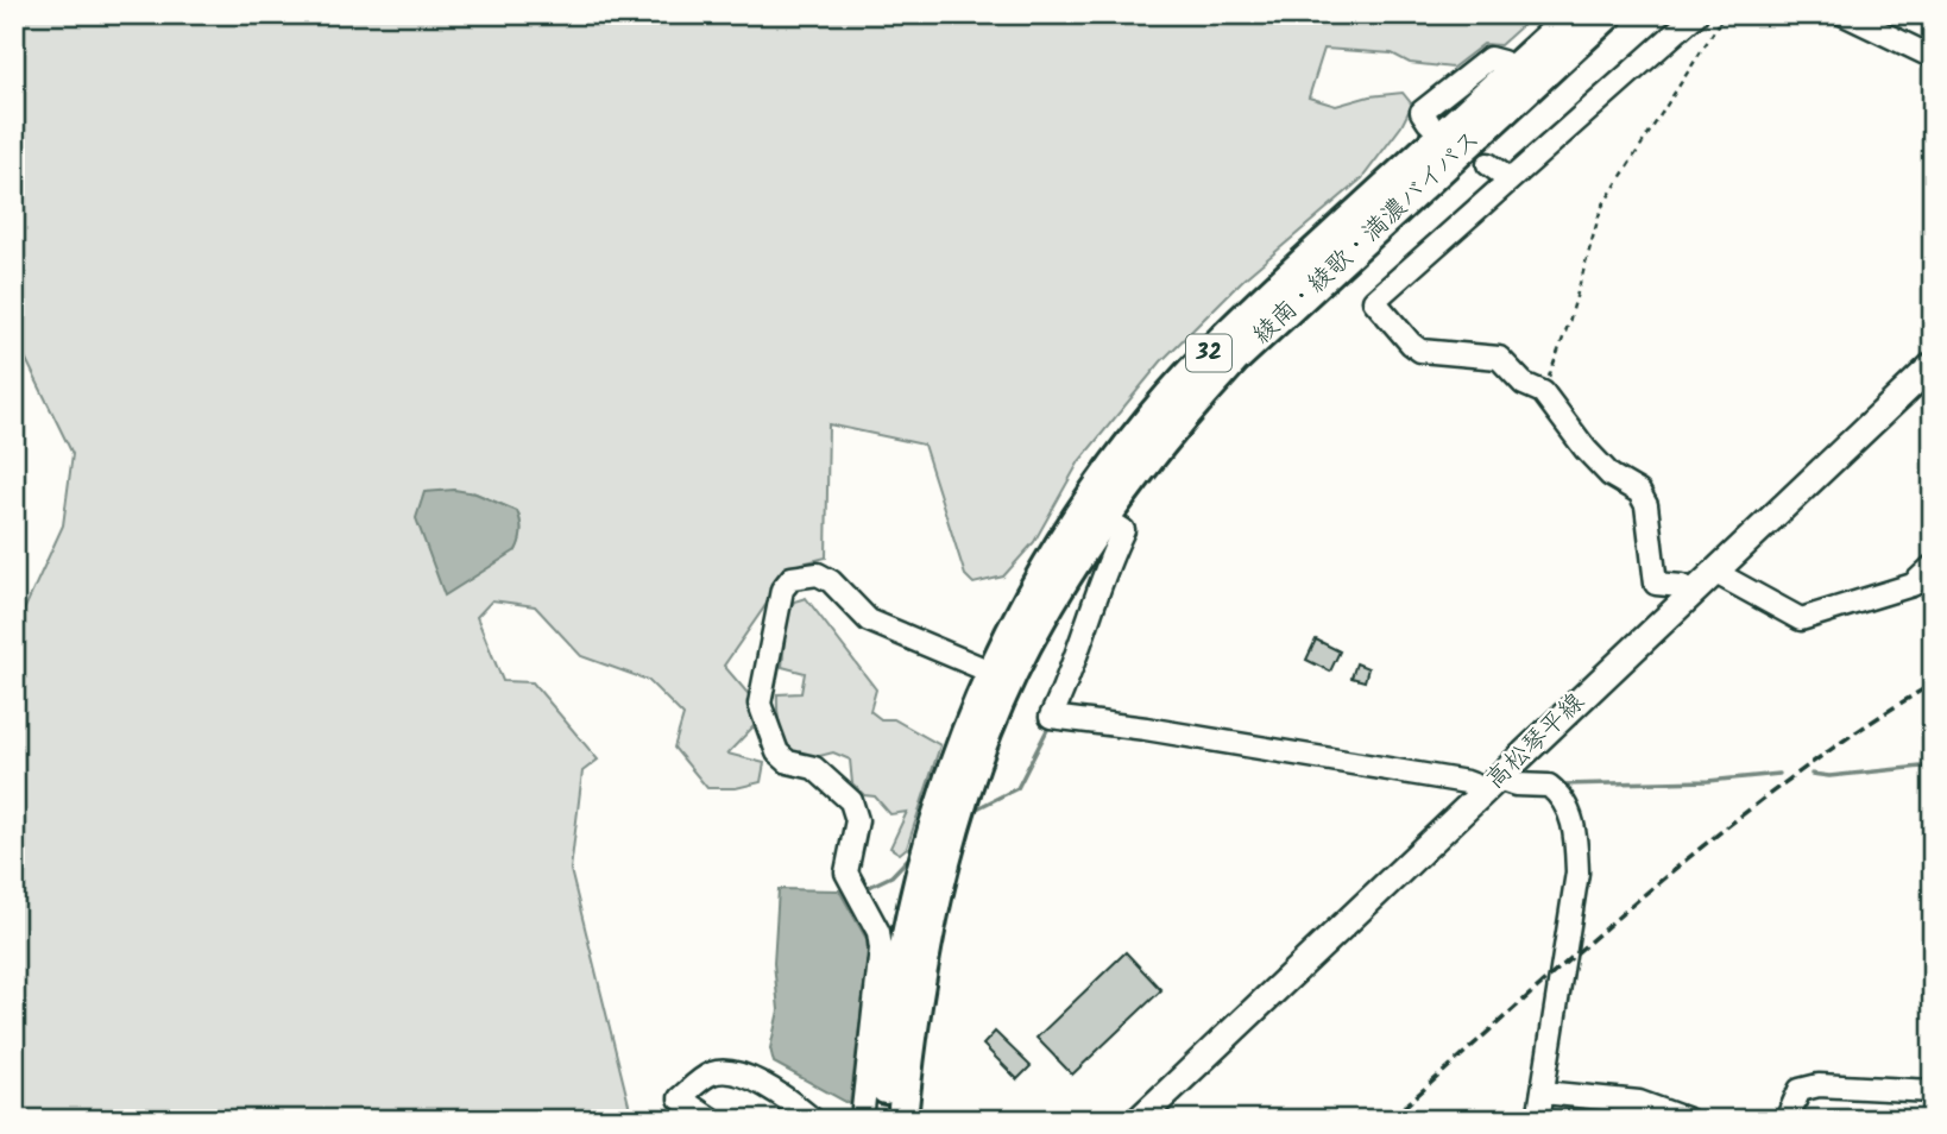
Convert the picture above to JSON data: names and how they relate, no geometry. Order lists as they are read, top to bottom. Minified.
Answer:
{"streets":{"highway":["綾南・綾歌・満濃バイパス","32"],"main road":["高松琴平線"]}}
